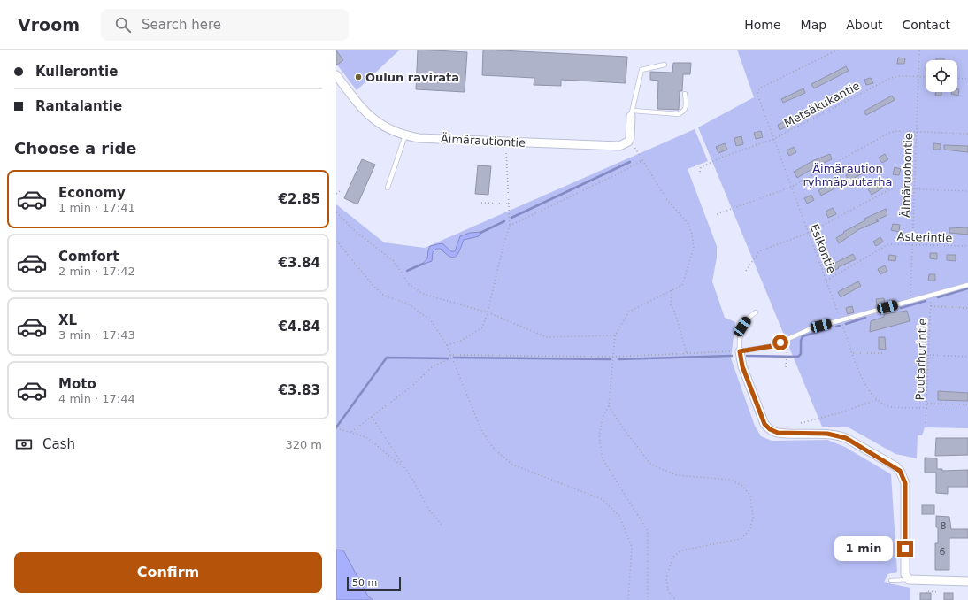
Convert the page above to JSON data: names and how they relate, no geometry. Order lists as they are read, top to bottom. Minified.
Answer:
{"streets":{"street":["Äimärautiontie"],"path":["Metsäkukantie","Äimäruohontie","Asterintie","Esikontie","Puutarhurintie"]},"crossings":[["Metsäkukantie","Äimäruohontie"],["Metsäkukantie","Esikontie"],["Äimäruohontie","Asterintie"],["Asterintie","Esikontie"],["Esikontie","Puutarhurintie"]],"parks":["Äimäraution ryhmäpuutarha"],"places":["Oulun ravirata"],"house_numbers":["8","6"],"scale_bar":"50 m","page":{"header":"Vroom","search":"Search here","nav":["Home","Map","About","Contact"],"banner":["Kullerontie","Rantalantie"],"heading":"Choose a ride","list":[{"name":"Economy","note":"1 min · 17:41","value":"€2.85"},{"name":"Comfort","note":"2 min · 17:42","value":"€3.84"},{"name":"XL","note":"3 min · 17:43","value":"€4.84"},{"name":"Moto","note":"4 min · 17:44","value":"€3.83"}],"pay":["Cash","320 m"],"bubble":"1 min","buttons":"Confirm","scale":"50 m"}}
